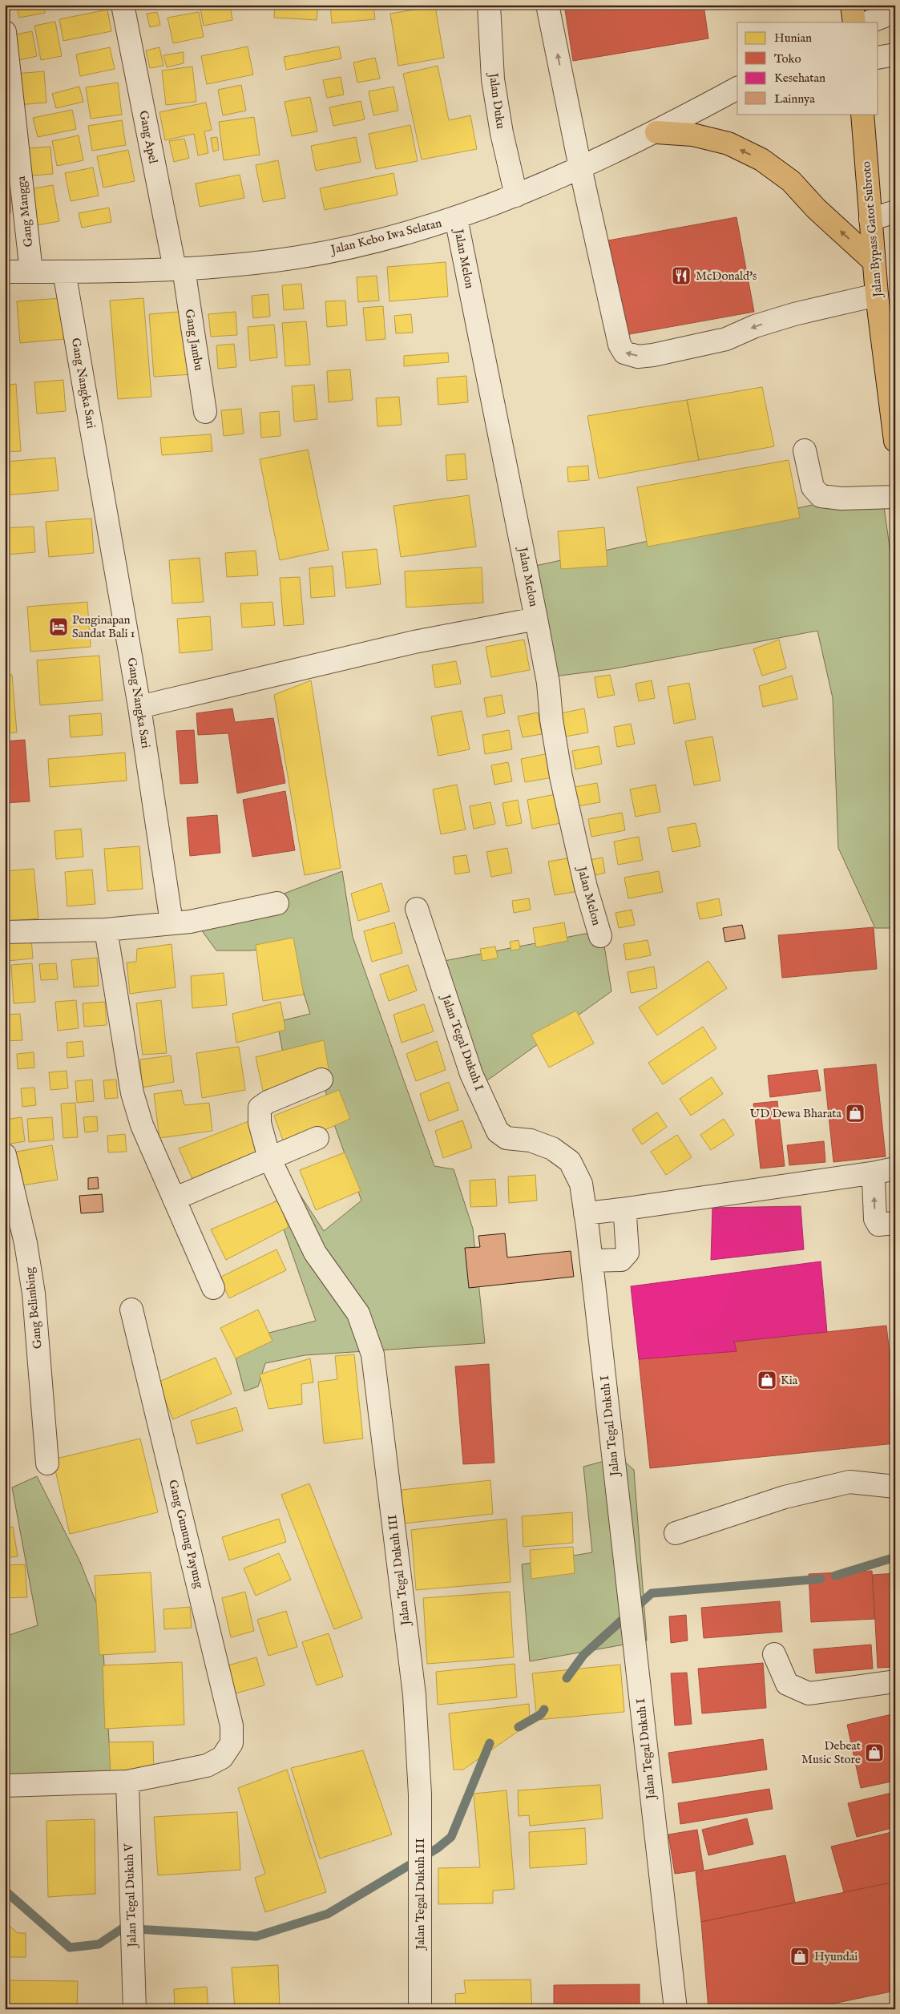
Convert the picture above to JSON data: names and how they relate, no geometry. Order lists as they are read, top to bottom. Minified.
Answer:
{"streets":{"main road":["Jalan Bypass Gatot Subroto"],"street":["Jalan Duku","Gang Apel","Gang Mangga","Jalan Kebo Iwa Selatan","Jalan Melon","Gang Jambu","Gang Nangka Sari","Jalan Tegal Dukuh I","Gang Belimbing","Gang Gunung Payung","Jalan Tegal Dukuh III","Jalan Tegal Dukuh V"]},"crossings":[["Jalan Duku","Jalan Kebo Iwa Selatan"],["Gang Apel","Jalan Kebo Iwa Selatan"],["Gang Apel","Gang Jambu"],["Gang Mangga","Jalan Kebo Iwa Selatan"],["Jalan Kebo Iwa Selatan","Jalan Melon"],["Jalan Kebo Iwa Selatan","Gang Jambu"],["Jalan Kebo Iwa Selatan","Gang Nangka Sari"],["Gang Gunung Payung","Jalan Tegal Dukuh V"]],"places":{"restaurant":["McDonald's"],"hotel":["Penginapan Sandat Bali 1"],"shop":["UD Dewa Bharata","Kia","Debeat Music Store","Hyundai"]},"legend":["Hunian","Toko","Kesehatan","Lainnya"]}
